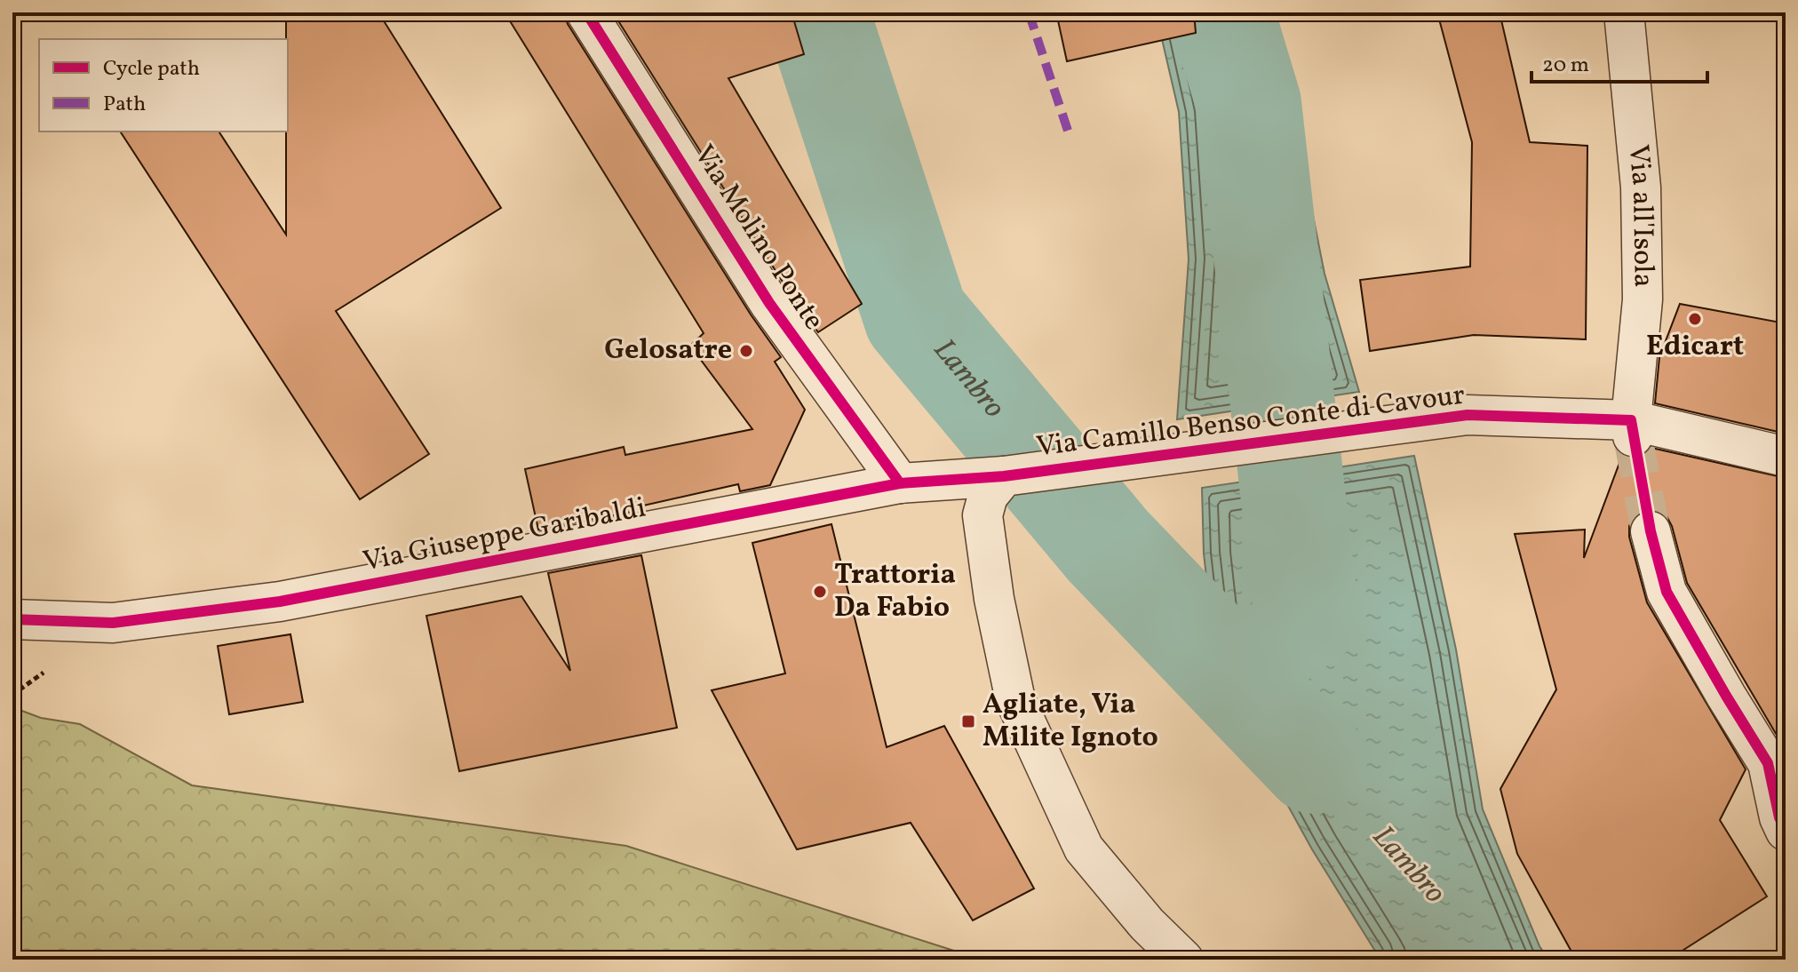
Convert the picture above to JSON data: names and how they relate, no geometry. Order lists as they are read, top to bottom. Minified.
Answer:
{"streets":{"street":["Via all'Isola","Via Molino Ponte","Via Camillo Benso Conte di Cavour","Via Giuseppe Garibaldi"]},"crossings":[["Via all'Isola","Via Camillo Benso Conte di Cavour"],["Via Molino Ponte","Via Giuseppe Garibaldi"],["Via Camillo Benso Conte di Cavour","Via Giuseppe Garibaldi"]],"water":["Lambro"],"places":{"other":["Edicart","Gelosatre","Trattoria Da Fabio"],"transit":["Agliate, Via Milite Ignoto"]},"legend":["Cycle path","Path"],"scale_bar":"20 m"}
